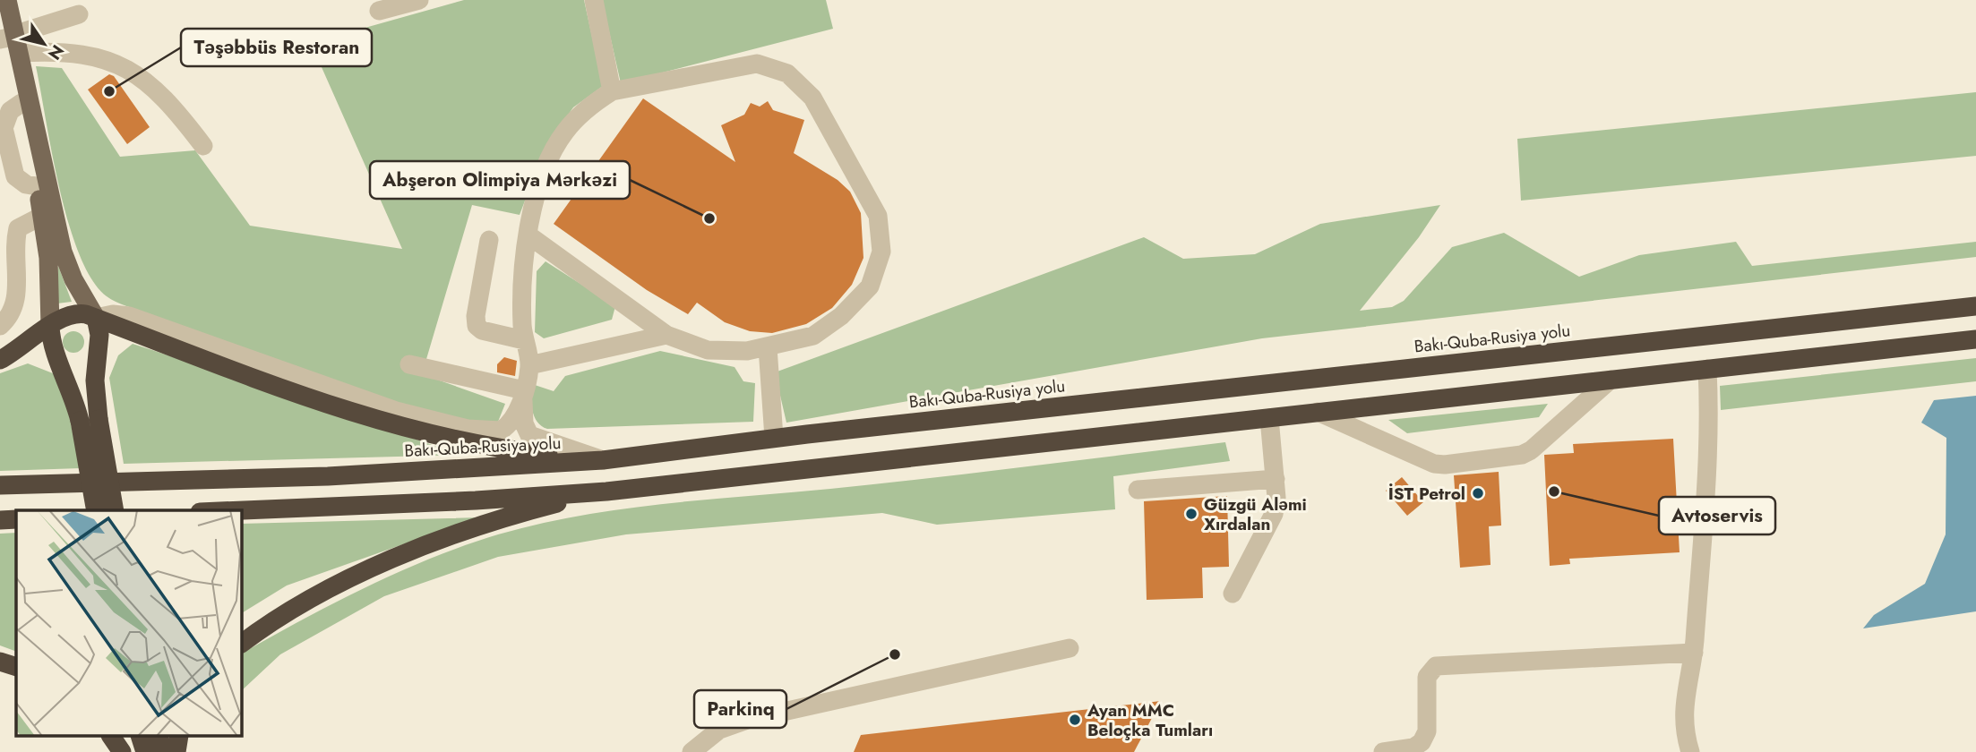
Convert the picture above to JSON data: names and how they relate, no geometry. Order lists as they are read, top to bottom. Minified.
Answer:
{"streets":{"highway":["Bakı-Quba-Rusiya yolu"]},"places":["Təşəbbüs Restoran","Abşeron Olimpiya Mərkəzi","Avtoservis","İST Petrol","Güzgü Aləmi Xırdalan","Parkinq","Ayan MMC Beloçka Tumları"],"north":"bottom right"}
